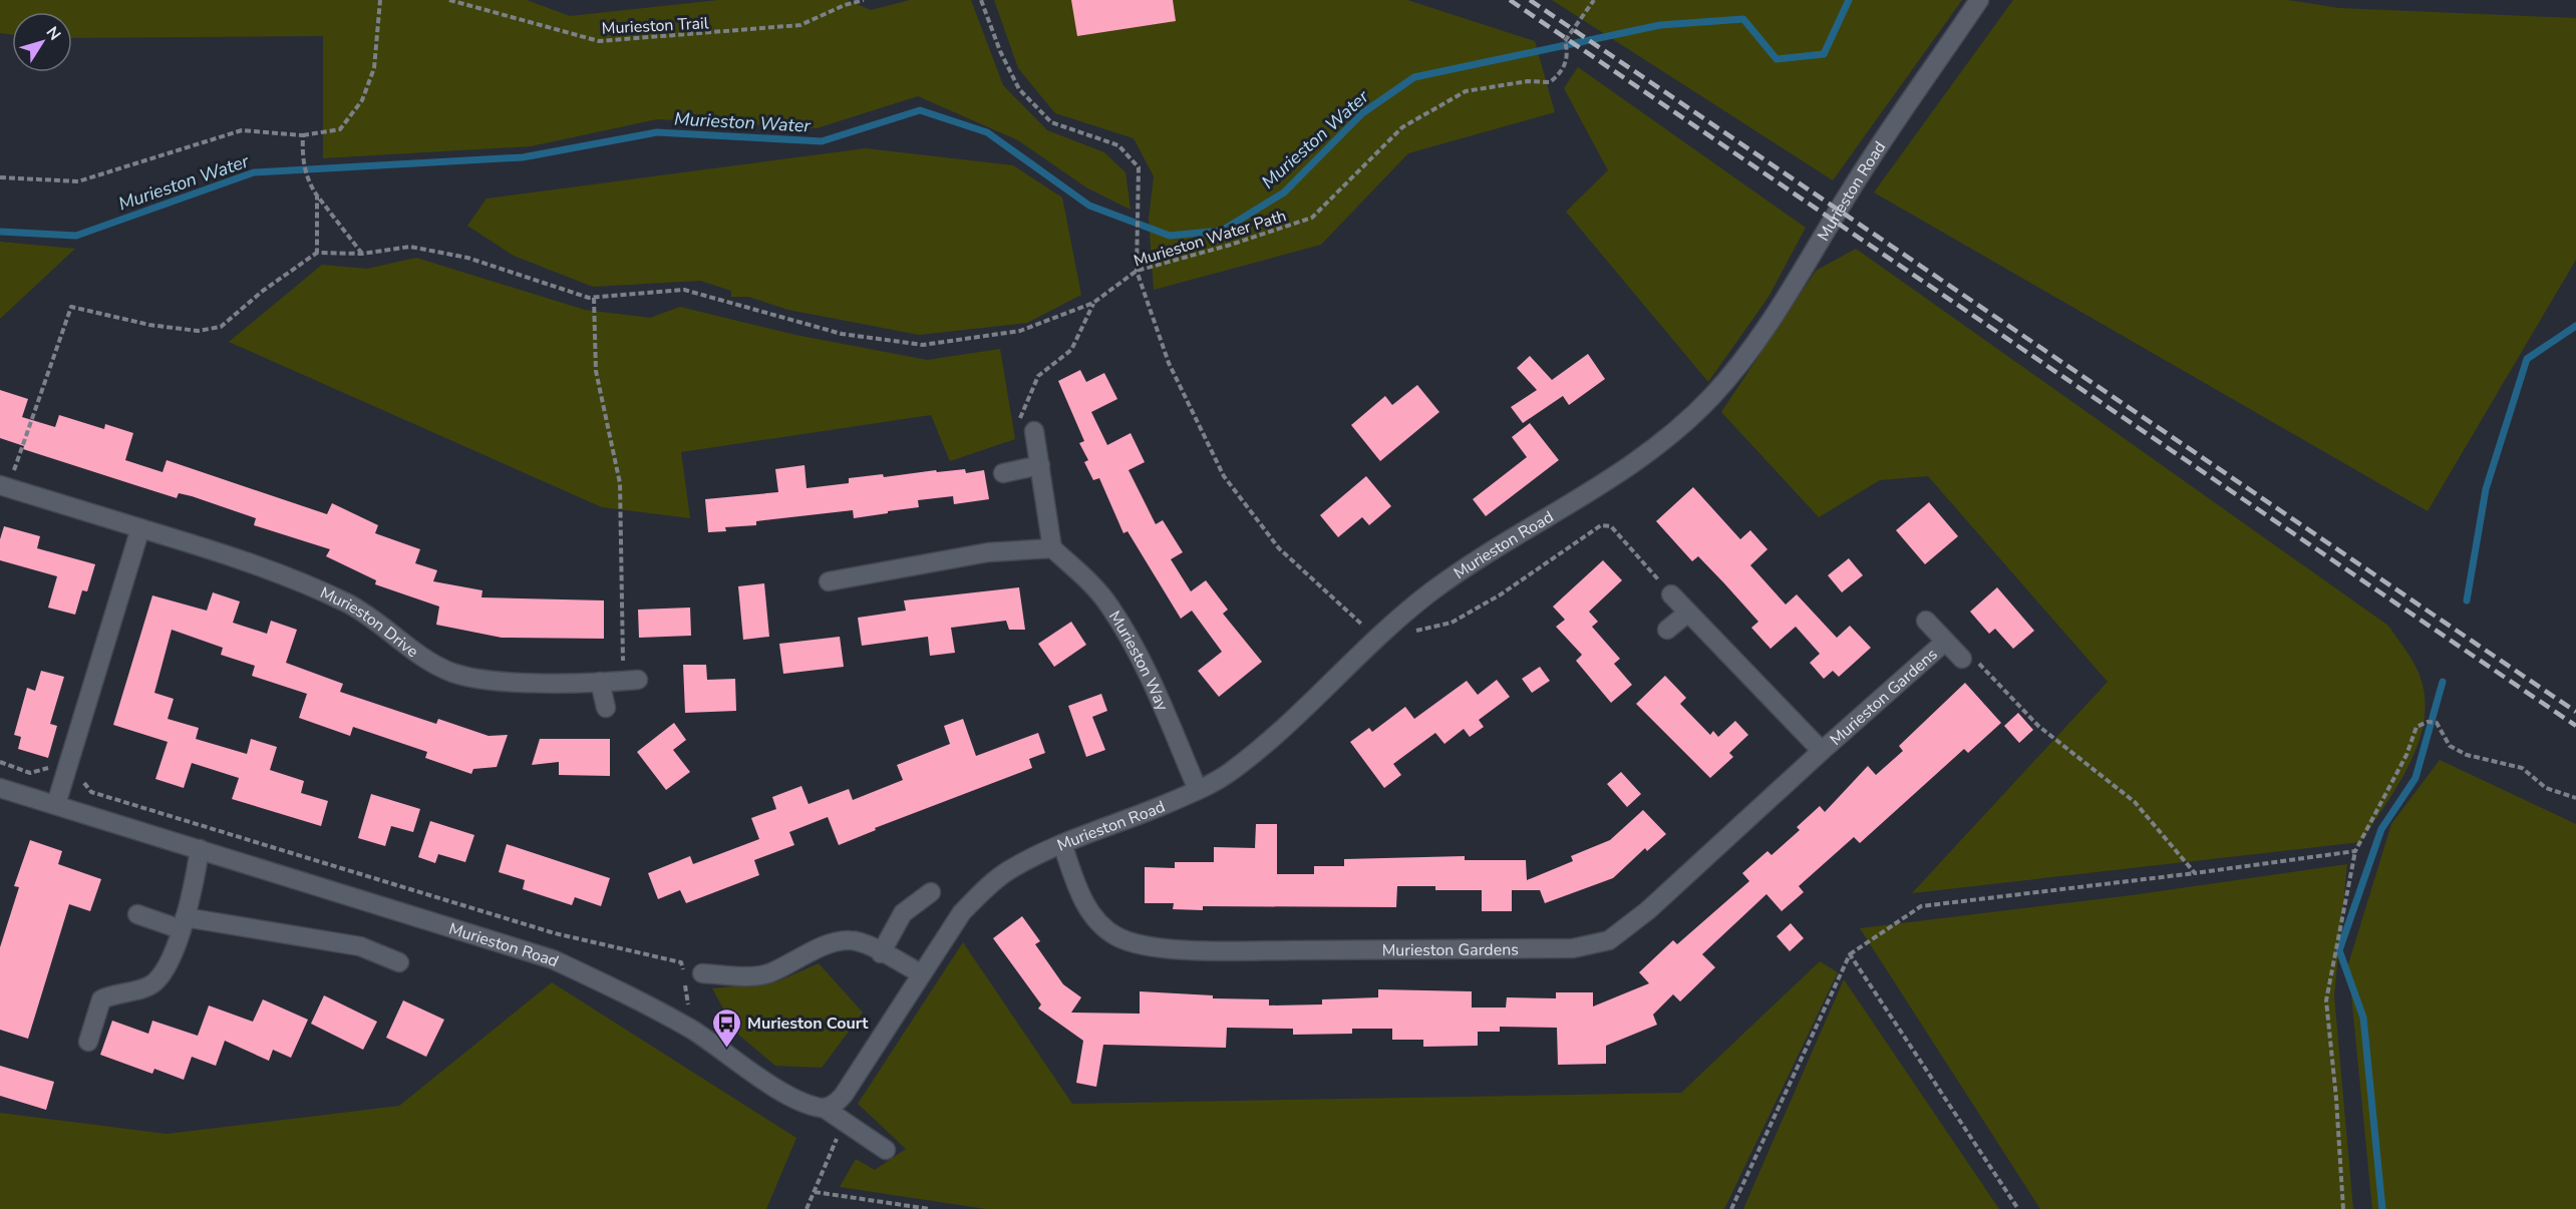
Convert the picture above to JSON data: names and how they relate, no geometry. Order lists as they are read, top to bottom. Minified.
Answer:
{"streets":{"street":["Murieston Road","Murieston Drive","Murieston Way","Murieston Gardens"],"path":["Murieston Trail","Murieston Water Path"]},"crossings":[["Murieston Road","Murieston Way"],["Murieston Road","Murieston Gardens"]],"water":["Murieston Water"],"places":{"bus stop":["Murieston Court"]},"north":"top right"}
